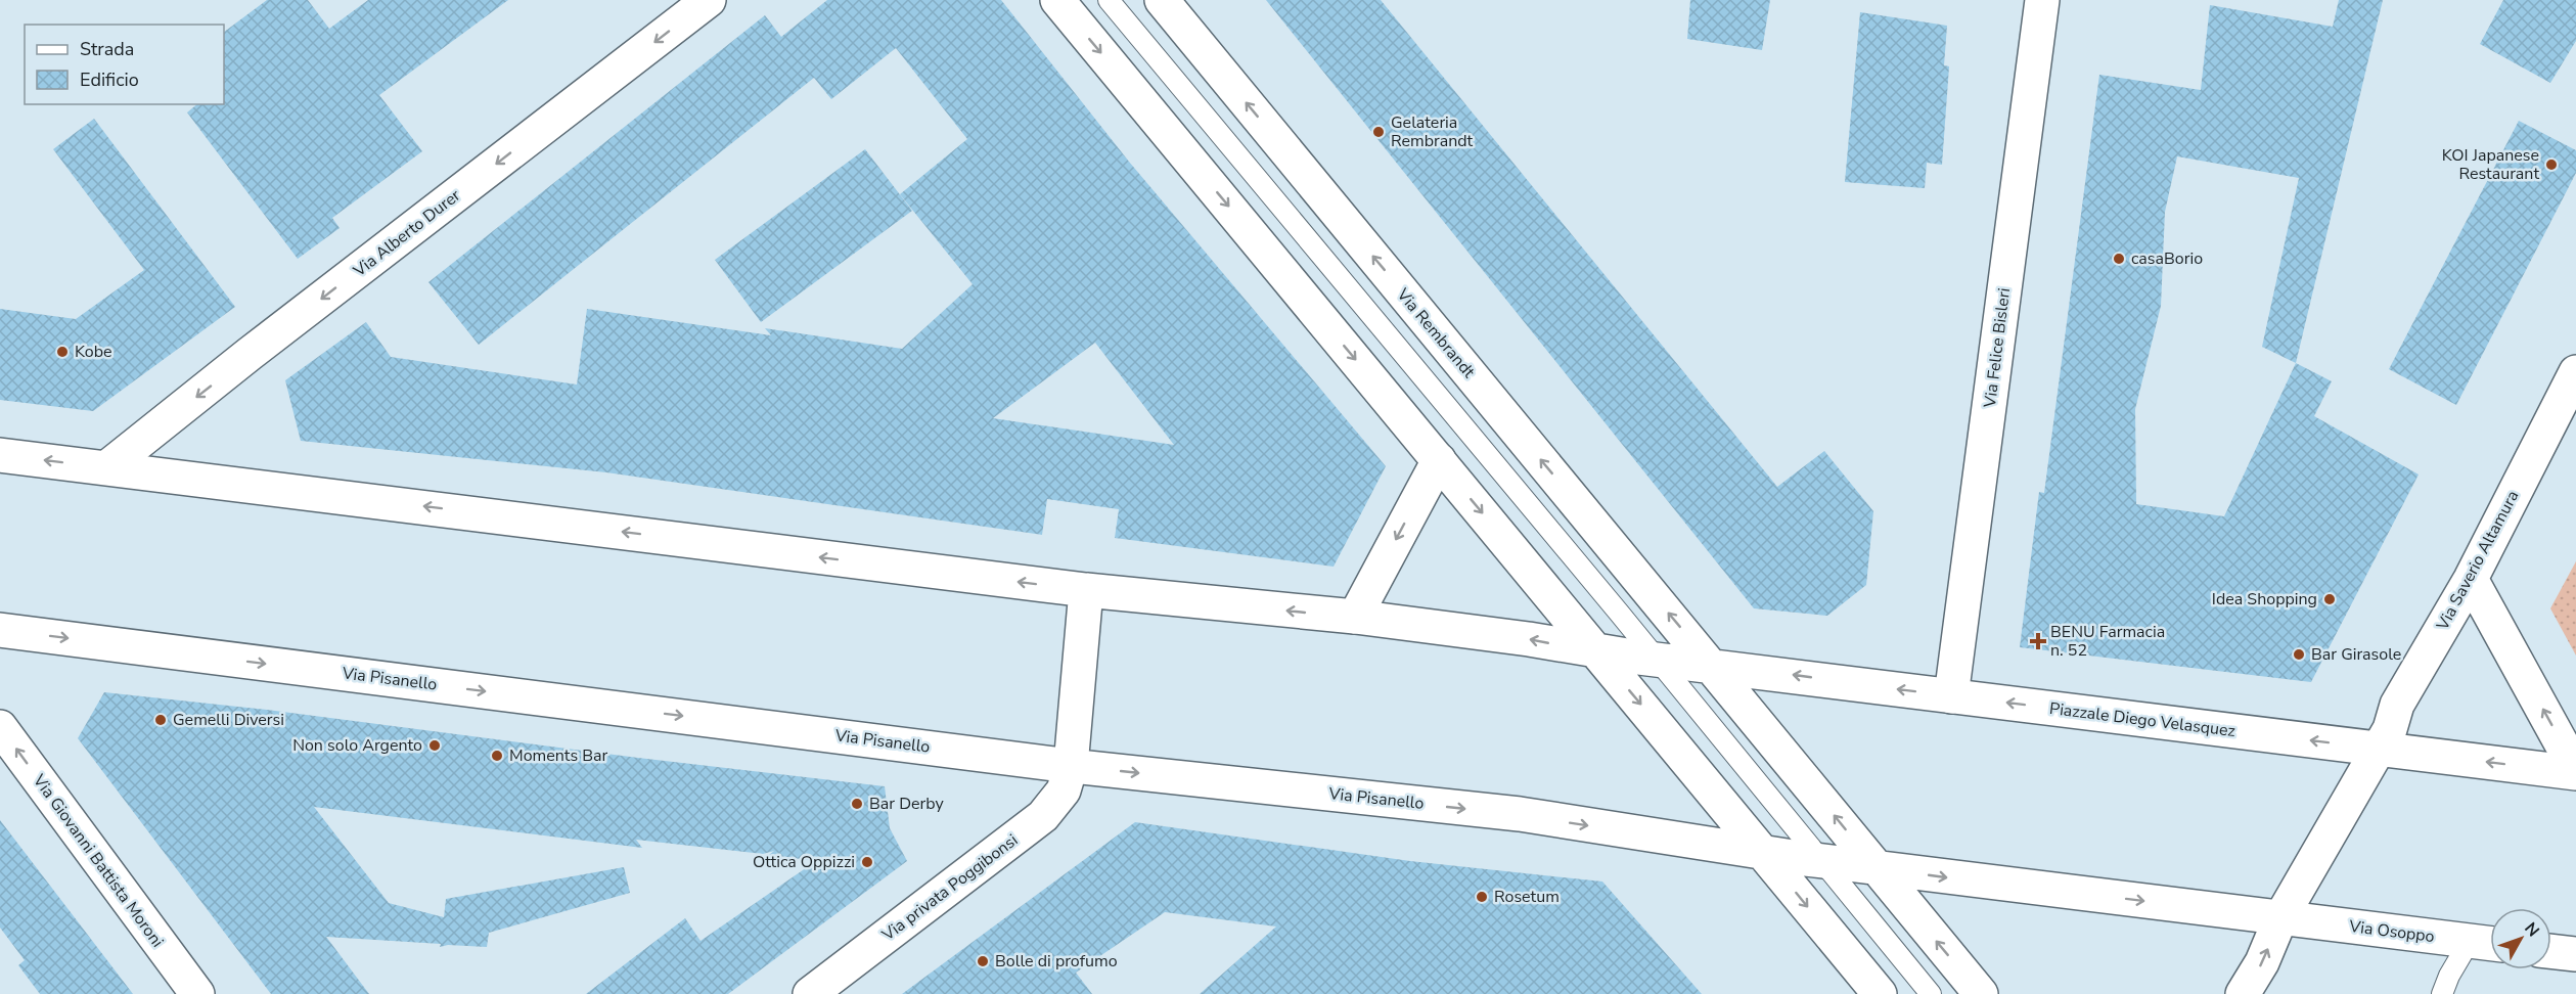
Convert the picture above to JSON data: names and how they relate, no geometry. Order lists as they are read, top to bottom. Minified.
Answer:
{"streets":{"street":["Via Alberto Durer","Via Rembrandt","Via Felice Bisleri","Via Saverio Altamura","Via Pisanello","Piazzale Diego Velasquez","Via Giovanni Battista Moroni","Via privata Poggibonsi","Via Osoppo"]},"crossings":[["Via Rembrandt","Piazzale Diego Velasquez"],["Via Felice Bisleri","Piazzale Diego Velasquez"],["Via Saverio Altamura","Piazzale Diego Velasquez"],["Via Pisanello","Via privata Poggibonsi"]],"one_way":["Via Alberto Durer","Via Giovanni Battista Moroni"],"places":{"other":["Gelateria Rembrandt","KOI Japanese Restaurant","casaBorio","Kobe","Idea Shopping","Bar Girasole","Gemelli Diversi","Non solo Argento","Moments Bar","Bar Derby","Ottica Oppizzi","Rosetum","Bolle di profumo"],"health":["BENU Farmacia n. 52"]},"legend":["Strada","Edificio"],"north":"top right"}
